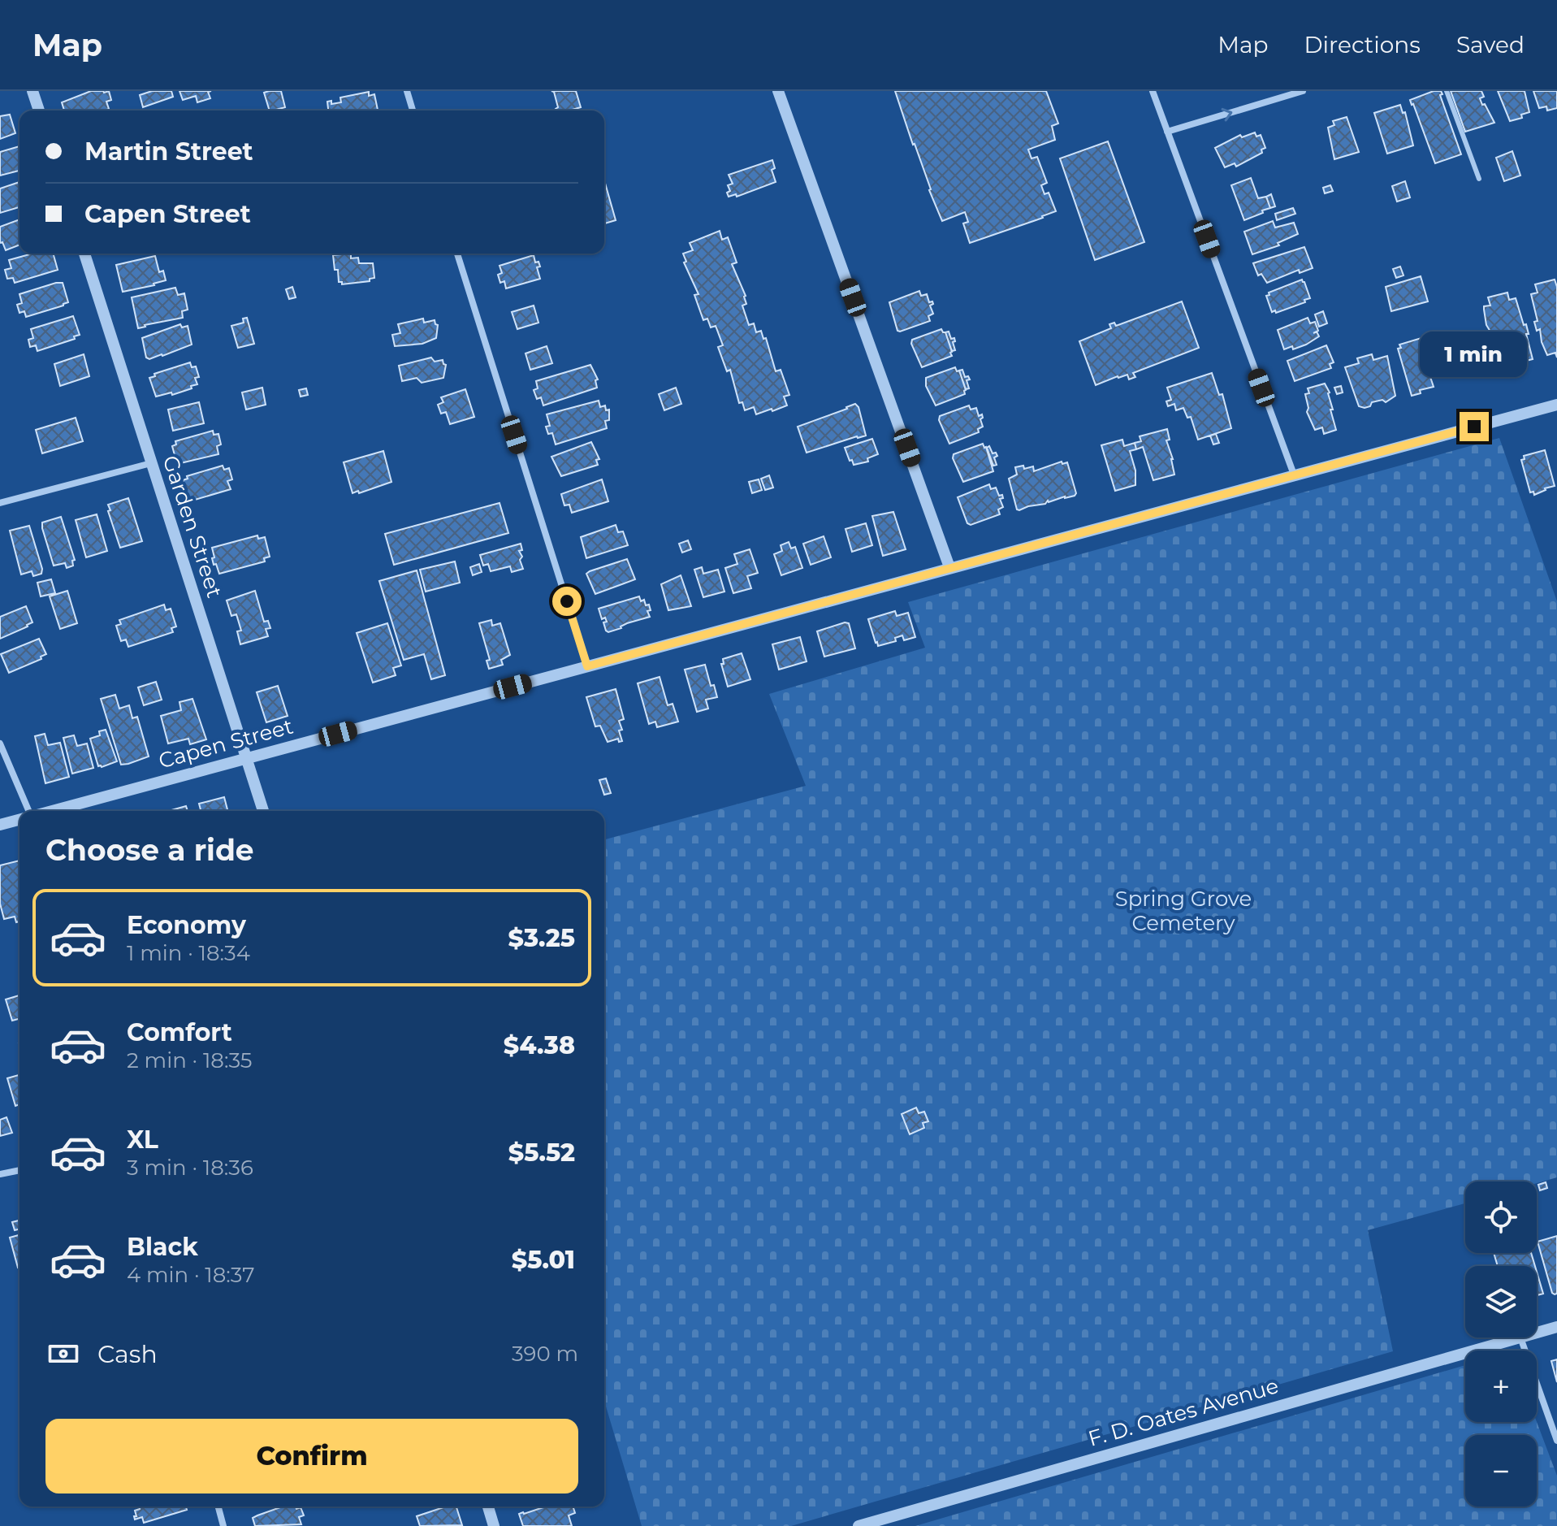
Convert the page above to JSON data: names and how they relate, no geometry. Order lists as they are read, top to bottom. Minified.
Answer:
{"streets":{"street":["Garden Street","Capen Street","F. D. Oates Avenue"]},"crossings":[["Garden Street","Capen Street"]],"parks":["Spring Grove Cemetery"],"page":{"header":"Map","nav":["Map","Directions","Saved"],"banner":["Martin Street","Capen Street"],"bubble":"1 min","heading":"Choose a ride","list":[{"name":"Economy","note":"1 min · 18:34","value":"$3.25"},{"name":"Comfort","note":"2 min · 18:35","value":"$4.38"},{"name":"XL","note":"3 min · 18:36","value":"$5.52"},{"name":"Black","note":"4 min · 18:37","value":"$5.01"}],"map_buttons":["+","−"],"pay":["Cash","390 m"],"buttons":"Confirm"}}
